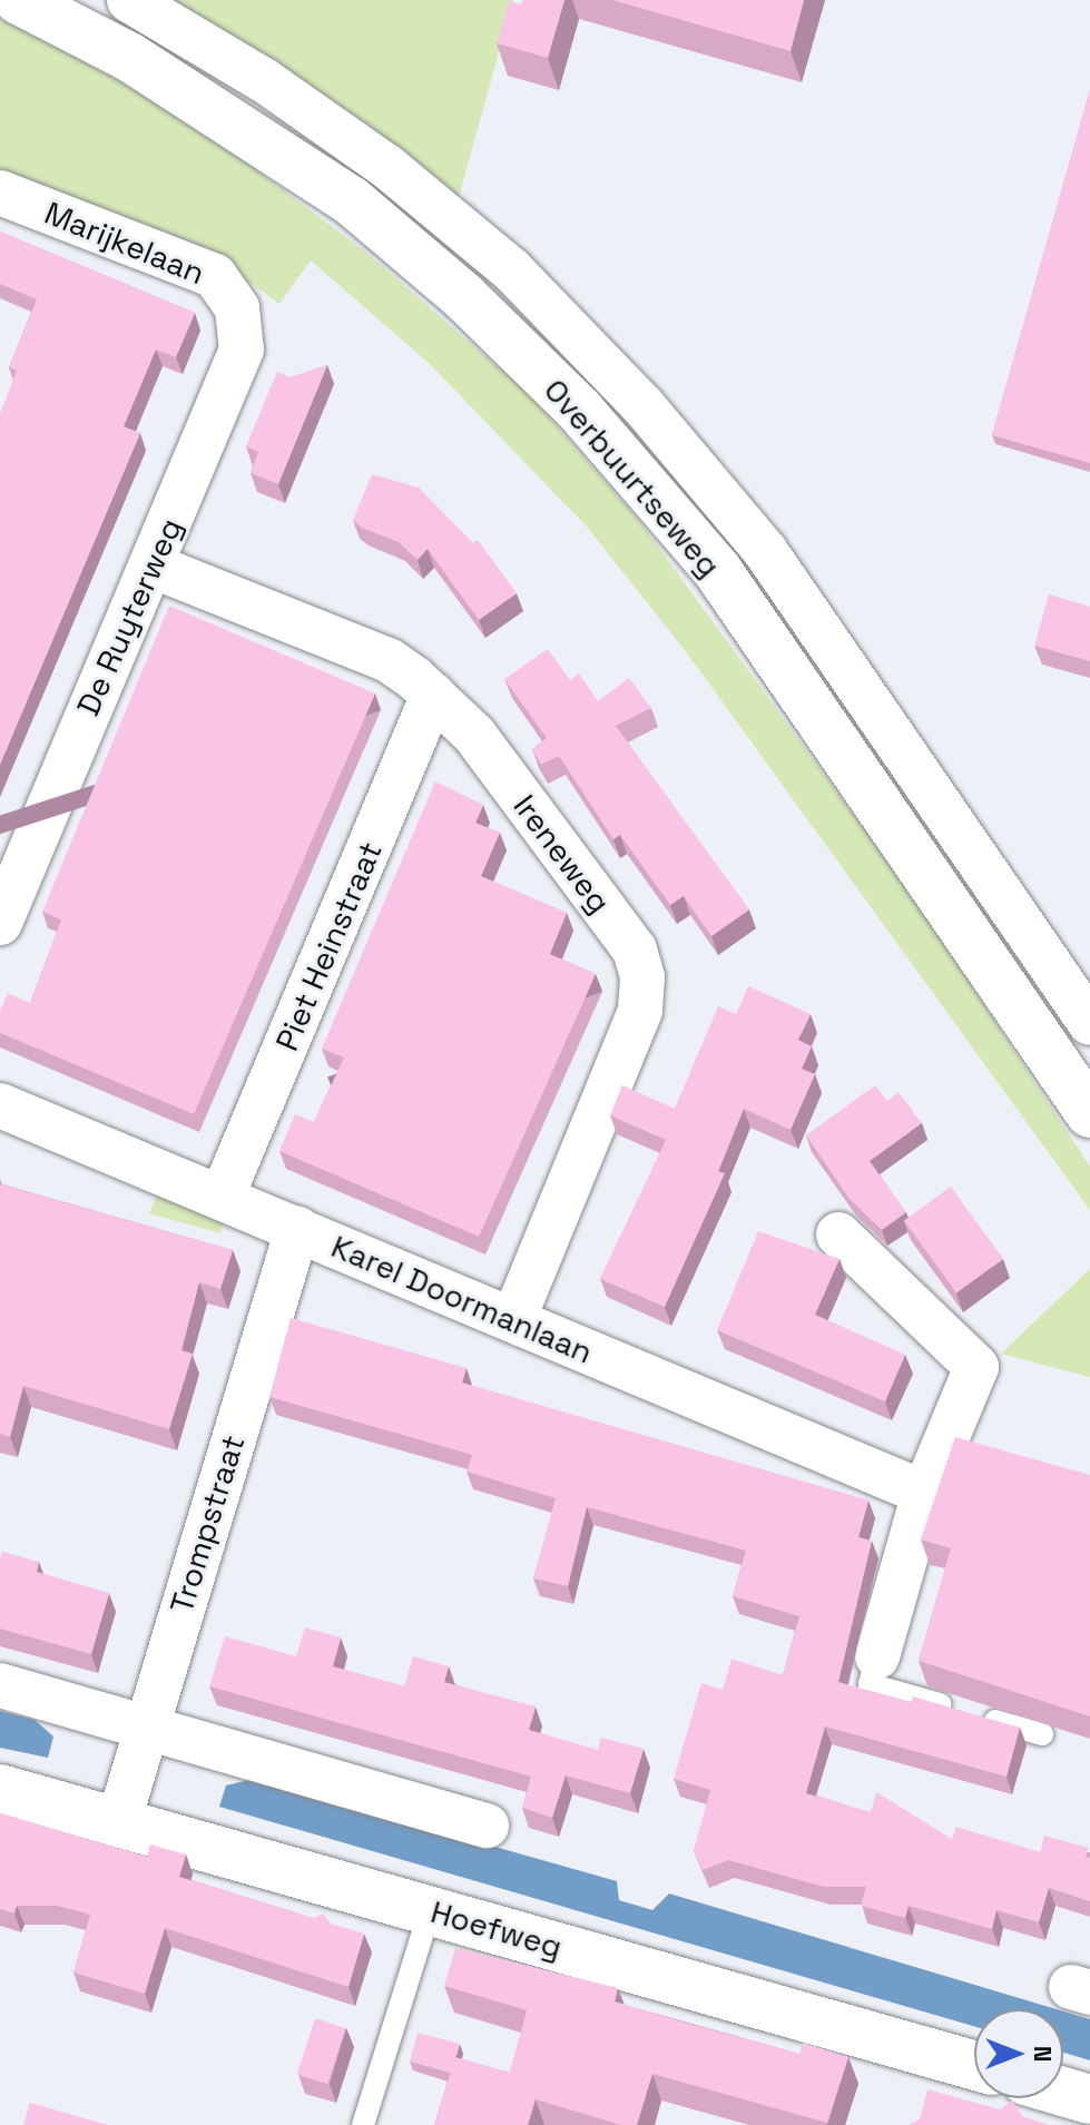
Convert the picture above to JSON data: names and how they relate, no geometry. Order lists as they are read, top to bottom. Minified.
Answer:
{"streets":{"main road":["Overbuurtseweg","Hoefweg"],"street":["Marijkelaan","De Ruyterweg","Ireneweg","Piet Heinstraat","Karel Doormanlaan","Trompstraat"]},"crossings":[["Marijkelaan","De Ruyterweg"],["De Ruyterweg","Ireneweg"],["Ireneweg","Piet Heinstraat"],["Ireneweg","Karel Doormanlaan"],["Piet Heinstraat","Karel Doormanlaan"],["Karel Doormanlaan","Trompstraat"],["Trompstraat","Hoefweg"]],"north":"right"}
